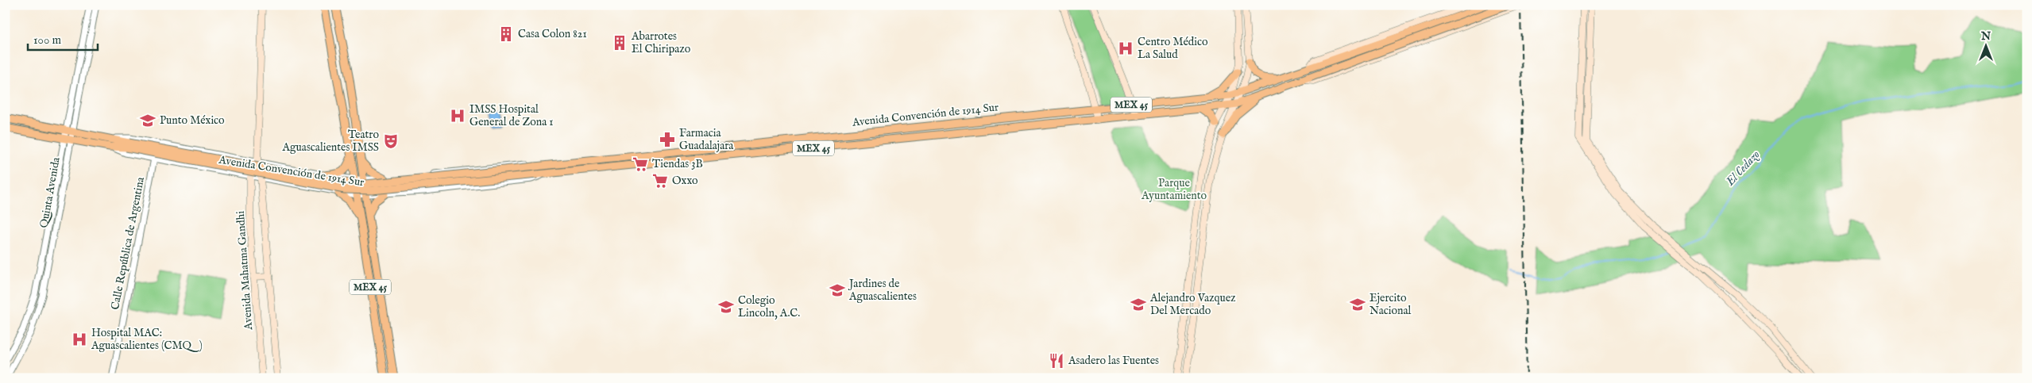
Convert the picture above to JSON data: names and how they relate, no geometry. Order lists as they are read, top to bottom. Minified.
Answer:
{"streets":{"main road":["MEX 45","Avenida Convención de 1914 Sur","Avenida Mahatma Gandhi"],"street":["Quinta Avenida","Calle República de Argentina"]},"crossings":[["MEX 45","Avenida Convención de 1914 Sur"],["Avenida Convención de 1914 Sur","Quinta Avenida"],["Avenida Convención de 1914 Sur","Calle República de Argentina"],["Avenida Convención de 1914 Sur","Avenida Mahatma Gandhi"]],"water":["El Cedazo"],"parks":["Parque Ayuntamiento"],"places":{"building":["Casa Colon 821","Abarrotes El Chiripazo"],"hospital":["Centro Médico La Salud","IMSS Hospital General de Zona 1","Hospital MAC: Aguascalientes (CMQ)"],"school or university":["Punto México","Jardines de Aguascalientes","Alejandro Vazquez Del Mercado","Ejercito Nacional","Colegio Lincoln, A.C."],"pharmacy":["Farmacia Guadalajara"],"theatre":["Teatro Aguascalientes IMSS"],"supermarket":["Tiendas 3B","Oxxo"],"restaurant":["Asadero las Fuentes"]},"scale_bar":"100 m","north":"top"}
